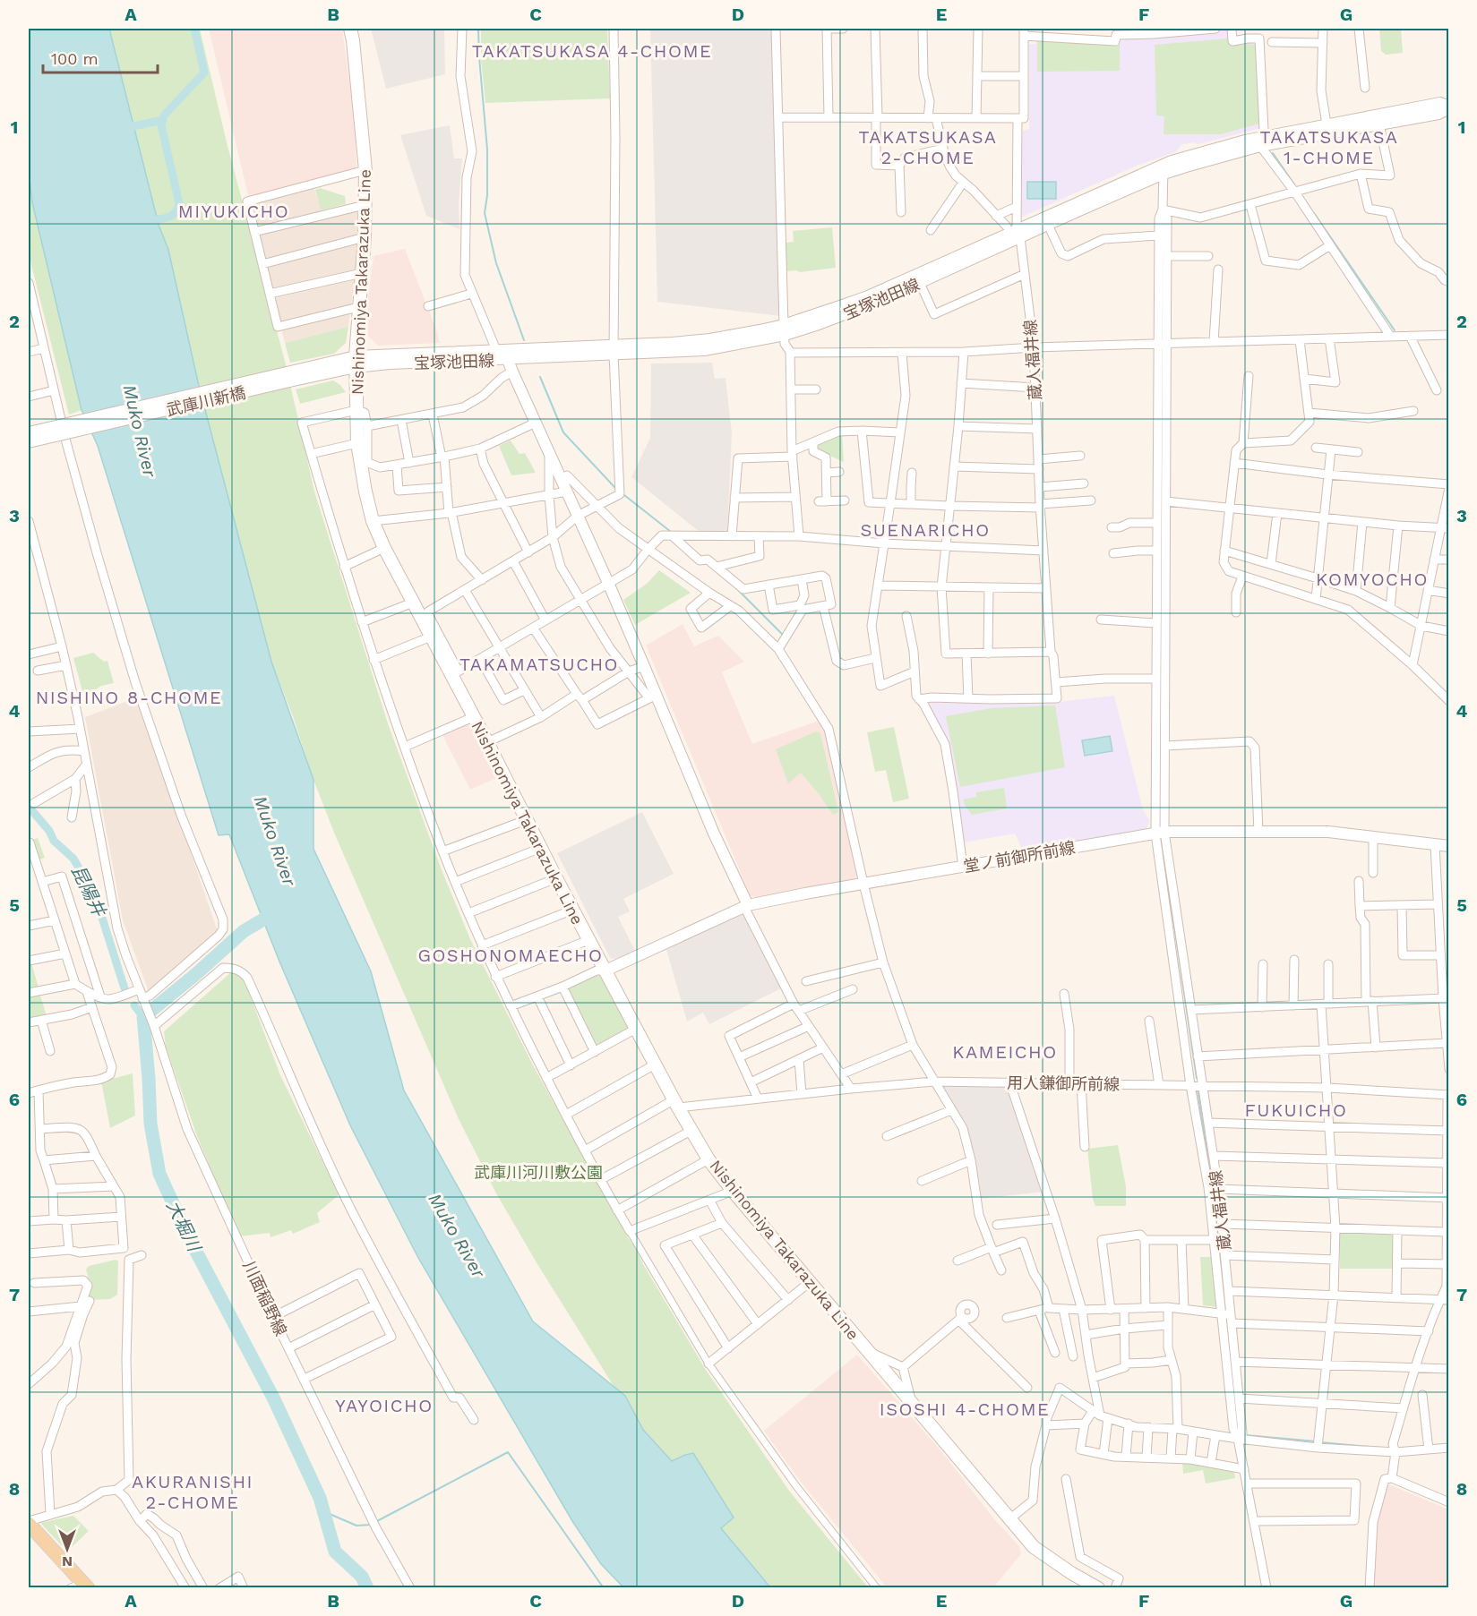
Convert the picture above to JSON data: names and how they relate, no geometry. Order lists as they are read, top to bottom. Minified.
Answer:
{"streets":{"main road":["Nishinomiya Takarazuka Line"],"street":["宝塚池田線","蔵人福井線","武庫川新橋","堂ノ前御所前線","用人鎌御所前線","川面稲野線"]},"crossings":[["Nishinomiya Takarazuka Line","宝塚池田線"],["Nishinomiya Takarazuka Line","堂ノ前御所前線"],["Nishinomiya Takarazuka Line","用人鎌御所前線"],["宝塚池田線","蔵人福井線"],["蔵人福井線","堂ノ前御所前線"],["蔵人福井線","用人鎌御所前線"]],"districts":["TAKATSUKASA 4-CHOME","TAKATSUKASA 2-CHOME","TAKATSUKASA 1-CHOME","MIYUKICHO","SUENARICHO","KOMYOCHO","TAKAMATSUCHO","NISHINO 8-CHOME","GOSHONOMAECHO","KAMEICHO","FUKUICHO","YAYOICHO","ISOSHI 4-CHOME","AKURANISHI 2-CHOME"],"water":["Muko River","昆陽井","大堀川"],"parks":["武庫川河川敷公園"],"scale_bar":"100 m","north":"bottom","grid":{"columns":["A","B","C","D","E","F","G"],"rows":["1","2","3","4","5","6","7","8"]}}
